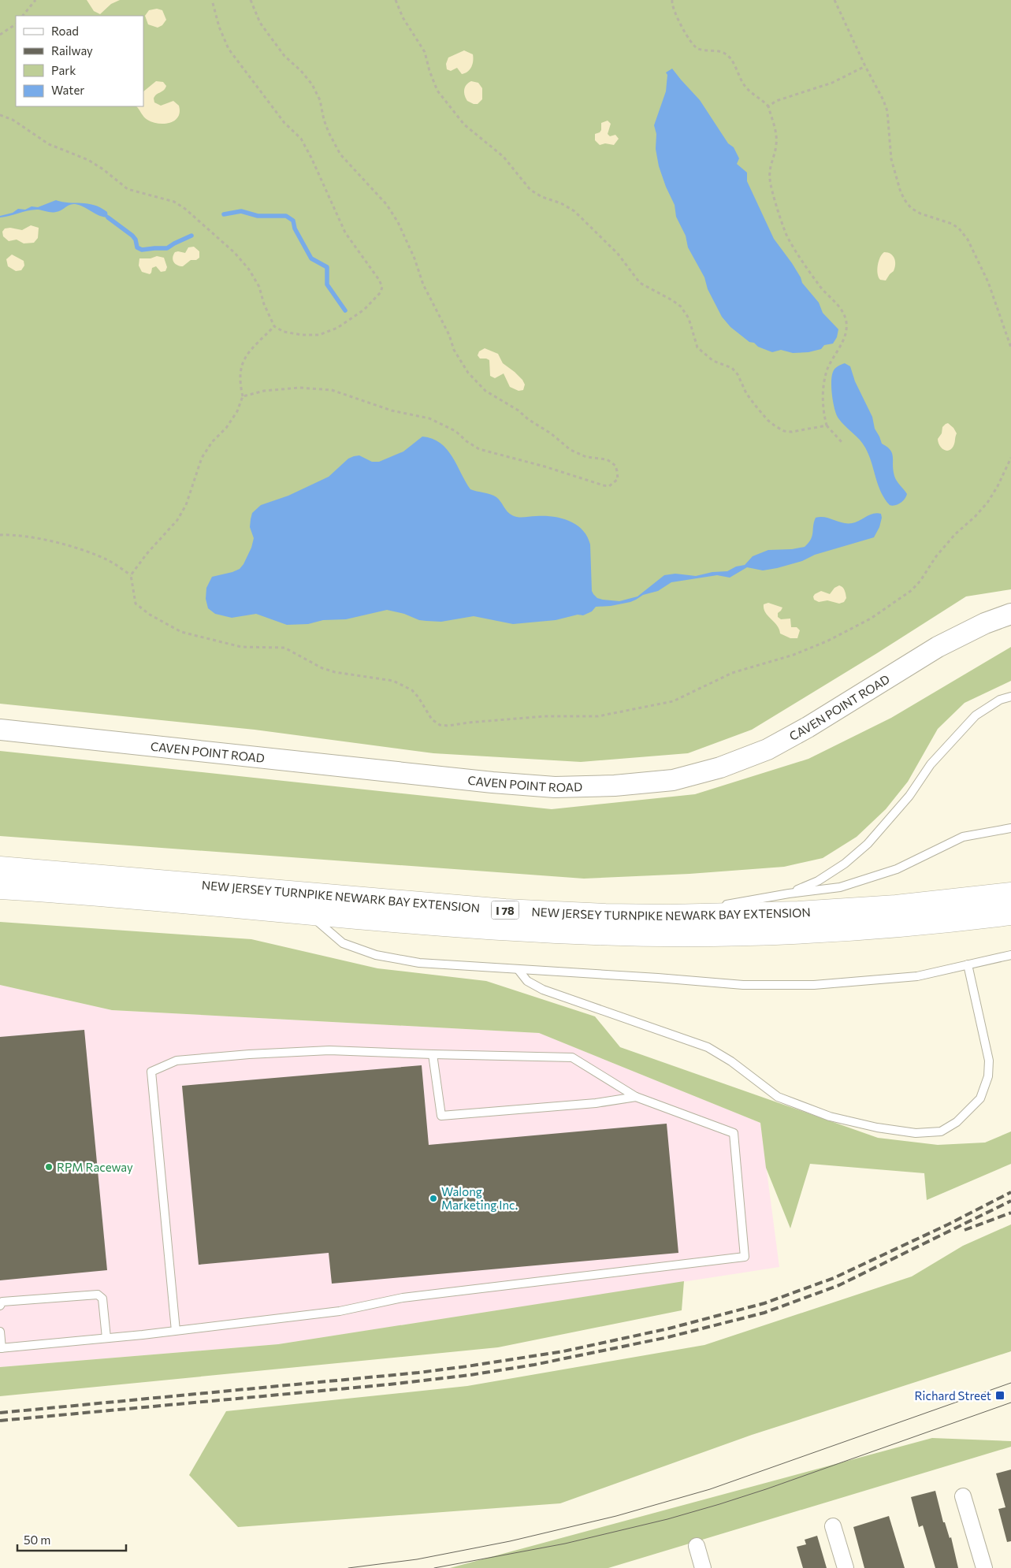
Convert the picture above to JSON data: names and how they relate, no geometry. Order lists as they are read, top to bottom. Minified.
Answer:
{"streets":{"highway":["NEW JERSEY TURNPIKE NEWARK BAY EXTENSION","I 78"],"street":["CAVEN POINT ROAD"]},"places":{"other":["RPM Raceway","Walong Marketing Inc."],"transit":["Richard Street"]},"legend":["Road","Railway","Park","Water"],"scale_bar":"50 m"}
